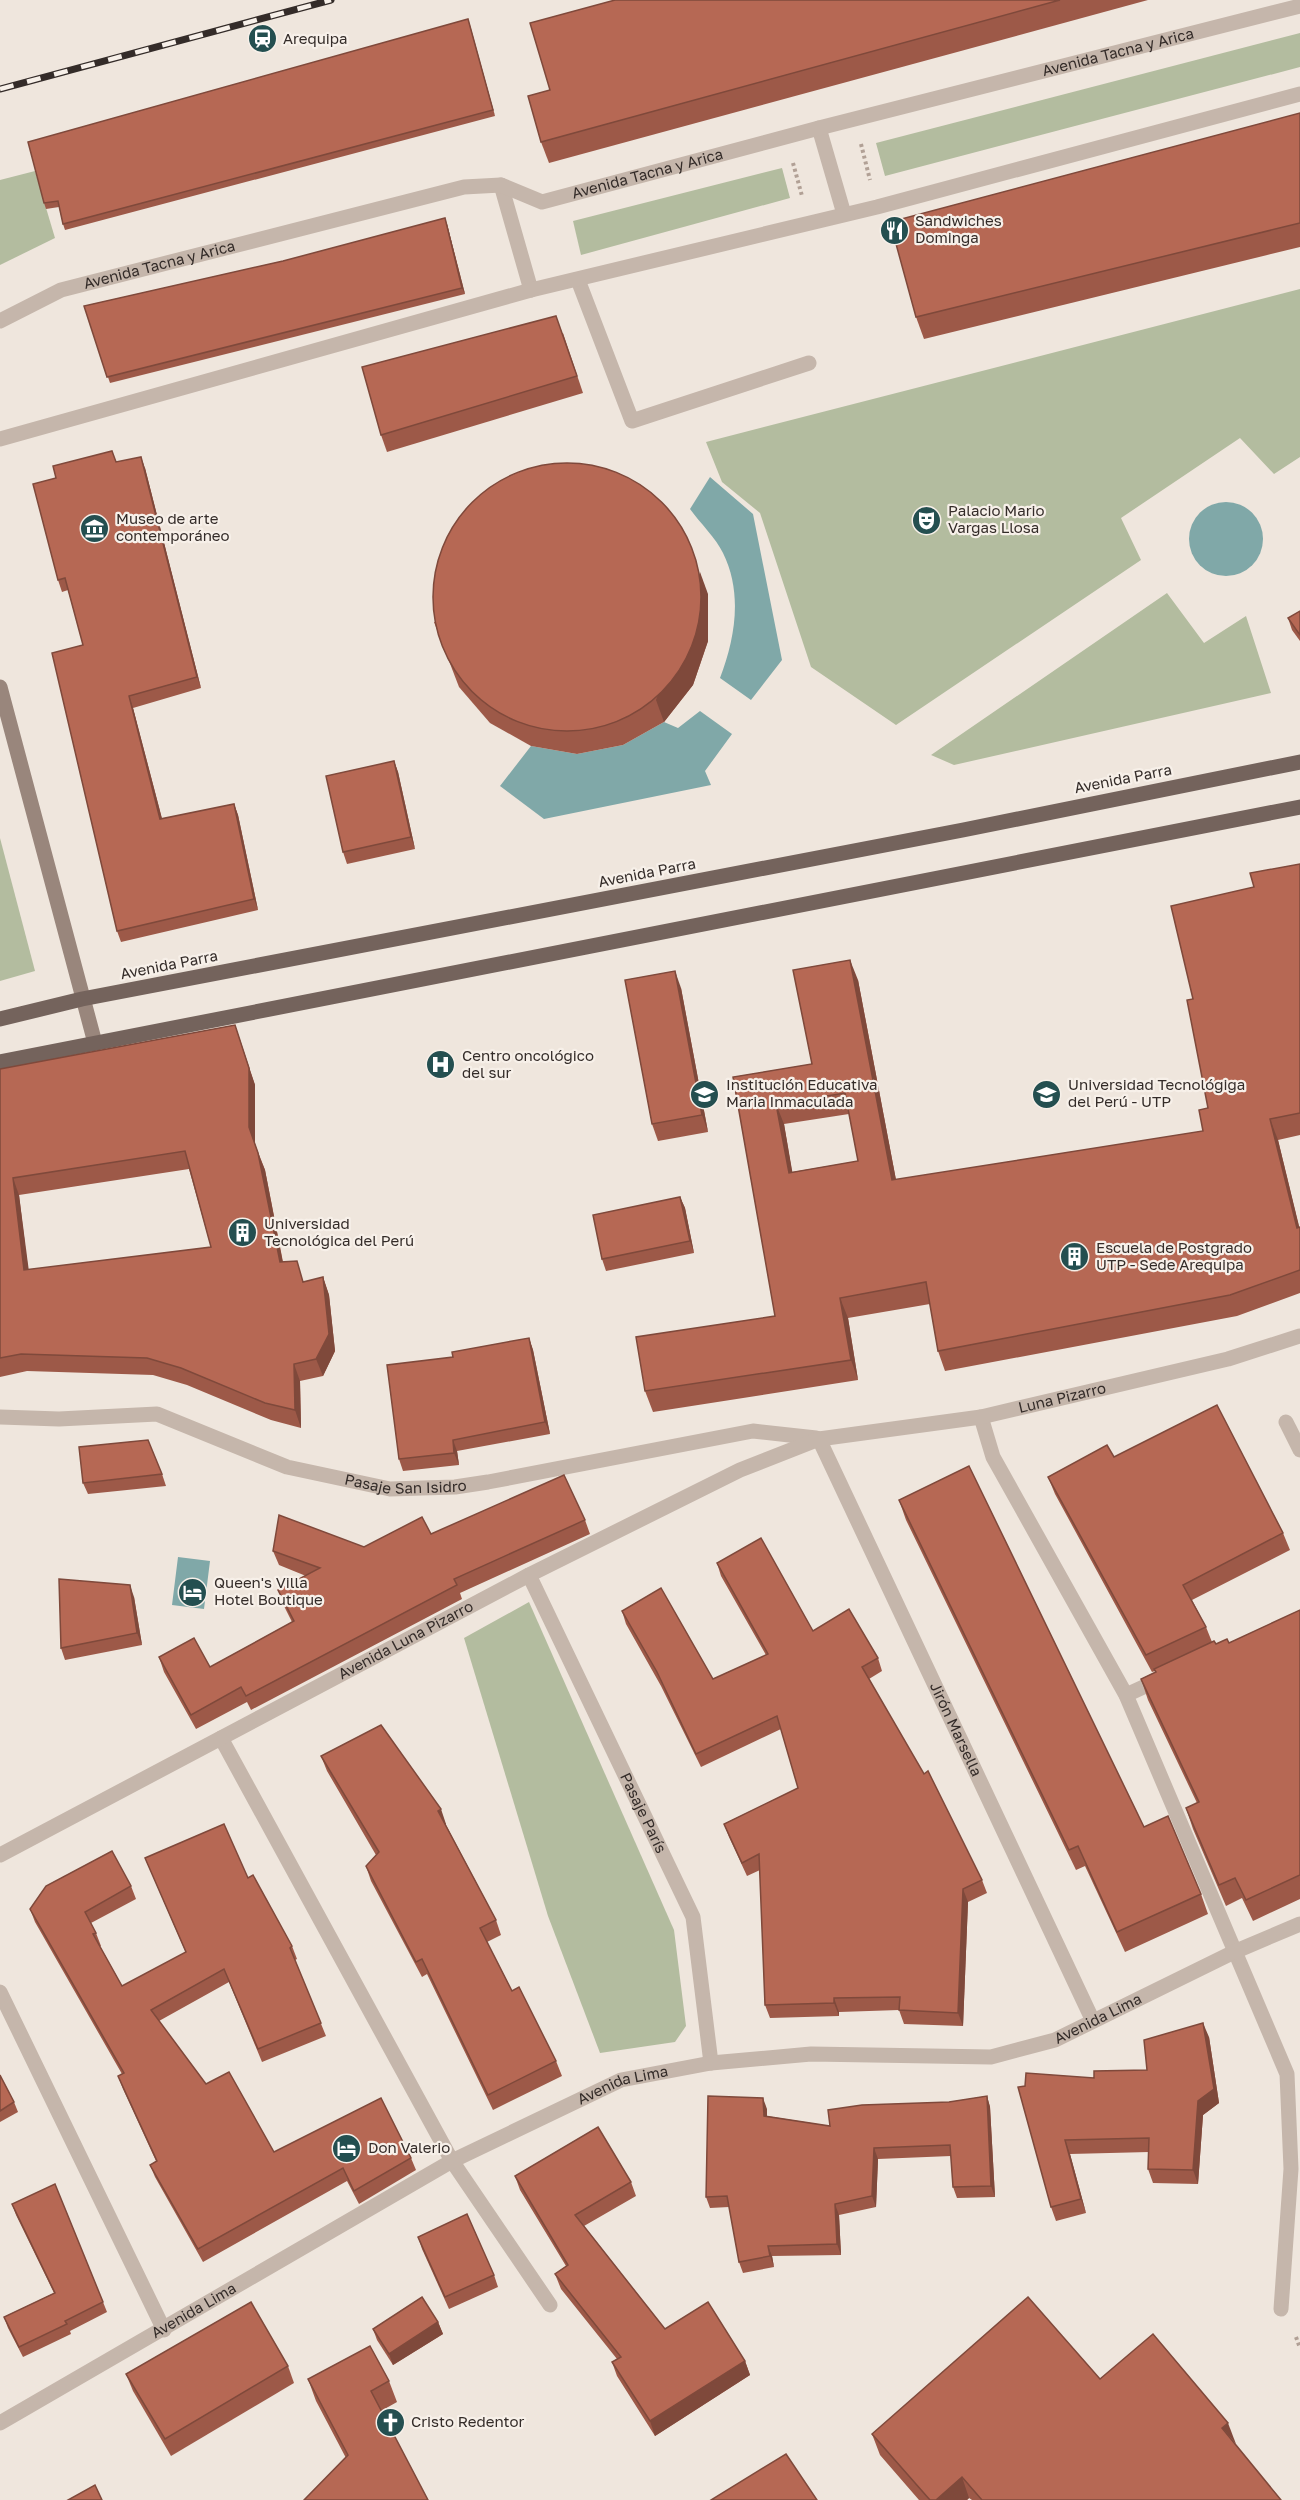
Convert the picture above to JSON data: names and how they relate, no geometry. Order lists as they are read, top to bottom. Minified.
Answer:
{"streets":{"main road":["Avenida Parra"],"street":["Avenida Tacna y Arica","Luna Pizarro","Pasaje San Isidro","Avenida Luna Pizarro","Jirón Marsella","Pasaje París","Avenida Lima"]},"crossings":[["Luna Pizarro","Pasaje San Isidro"],["Luna Pizarro","Avenida Luna Pizarro"],["Luna Pizarro","Jirón Marsella"],["Pasaje San Isidro","Avenida Luna Pizarro"],["Pasaje San Isidro","Jirón Marsella"],["Avenida Luna Pizarro","Jirón Marsella"],["Avenida Luna Pizarro","Pasaje París"],["Jirón Marsella","Avenida Lima"],["Pasaje París","Avenida Lima"]],"places":{"station":["Arequipa"],"restaurant":["Sandwiches Dominga"],"theatre":["Palacio Mario Vargas Llosa"],"museum":["Museo de arte contemporáneo"],"hospital":["Centro oncológico del sur"],"school or university":["Institución Educativa Maria Inmaculada","Universidad Tecnológiga del Perú - UTP"],"building":["Universidad Tecnológica del Perú","Escuela de Postgrado UTP - Sede Arequipa"],"hotel":["Queen's Villa Hotel Boutique","Don Valerio"],"church":["Cristo Redentor"]}}
